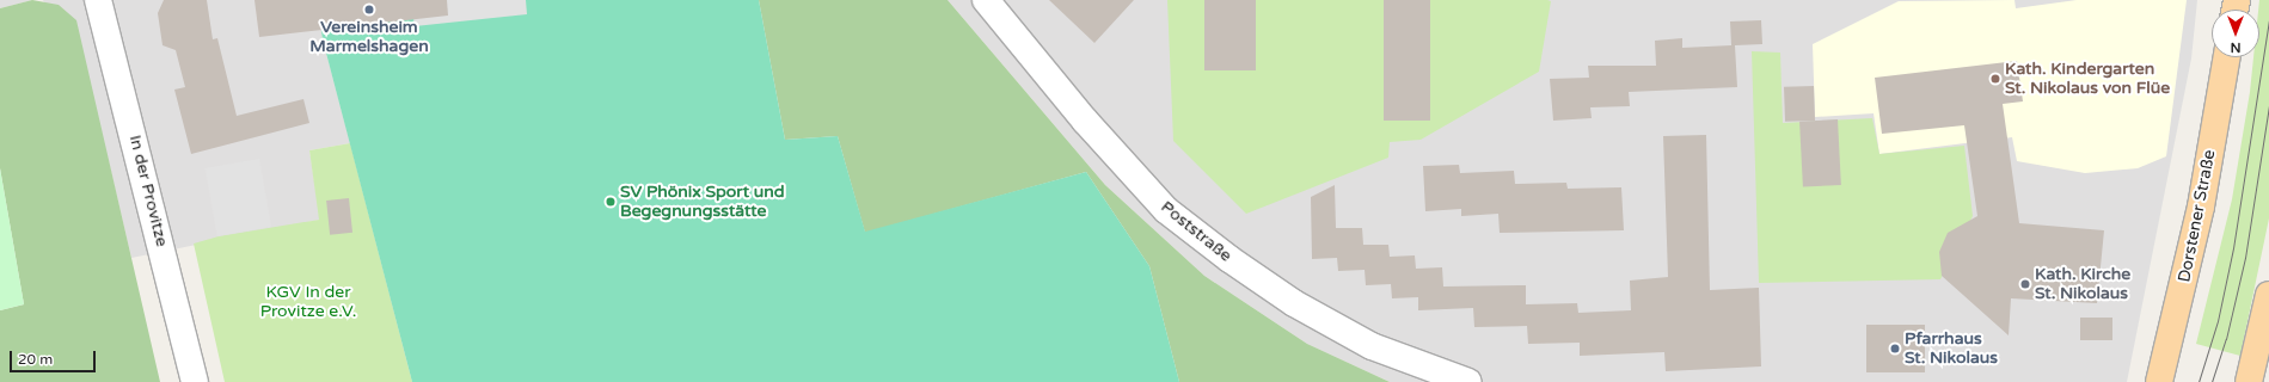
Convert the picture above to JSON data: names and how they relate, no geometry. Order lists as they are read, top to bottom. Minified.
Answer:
{"streets":{"main road":["Dorstener Straße"],"street":["In der Provitze","Poststraße"]},"parks":["KGV In der Provitze e.V."],"places":["Vereinsheim Marmelshagen","Kath. Kindergarten St. Nikolaus von Flüe","SV Phönix Sport und Begegnungsstätte","Kath. Kirche St. Nikolaus","Pfarrhaus St. Nikolaus"],"scale_bar":"20 m","north":"bottom"}
